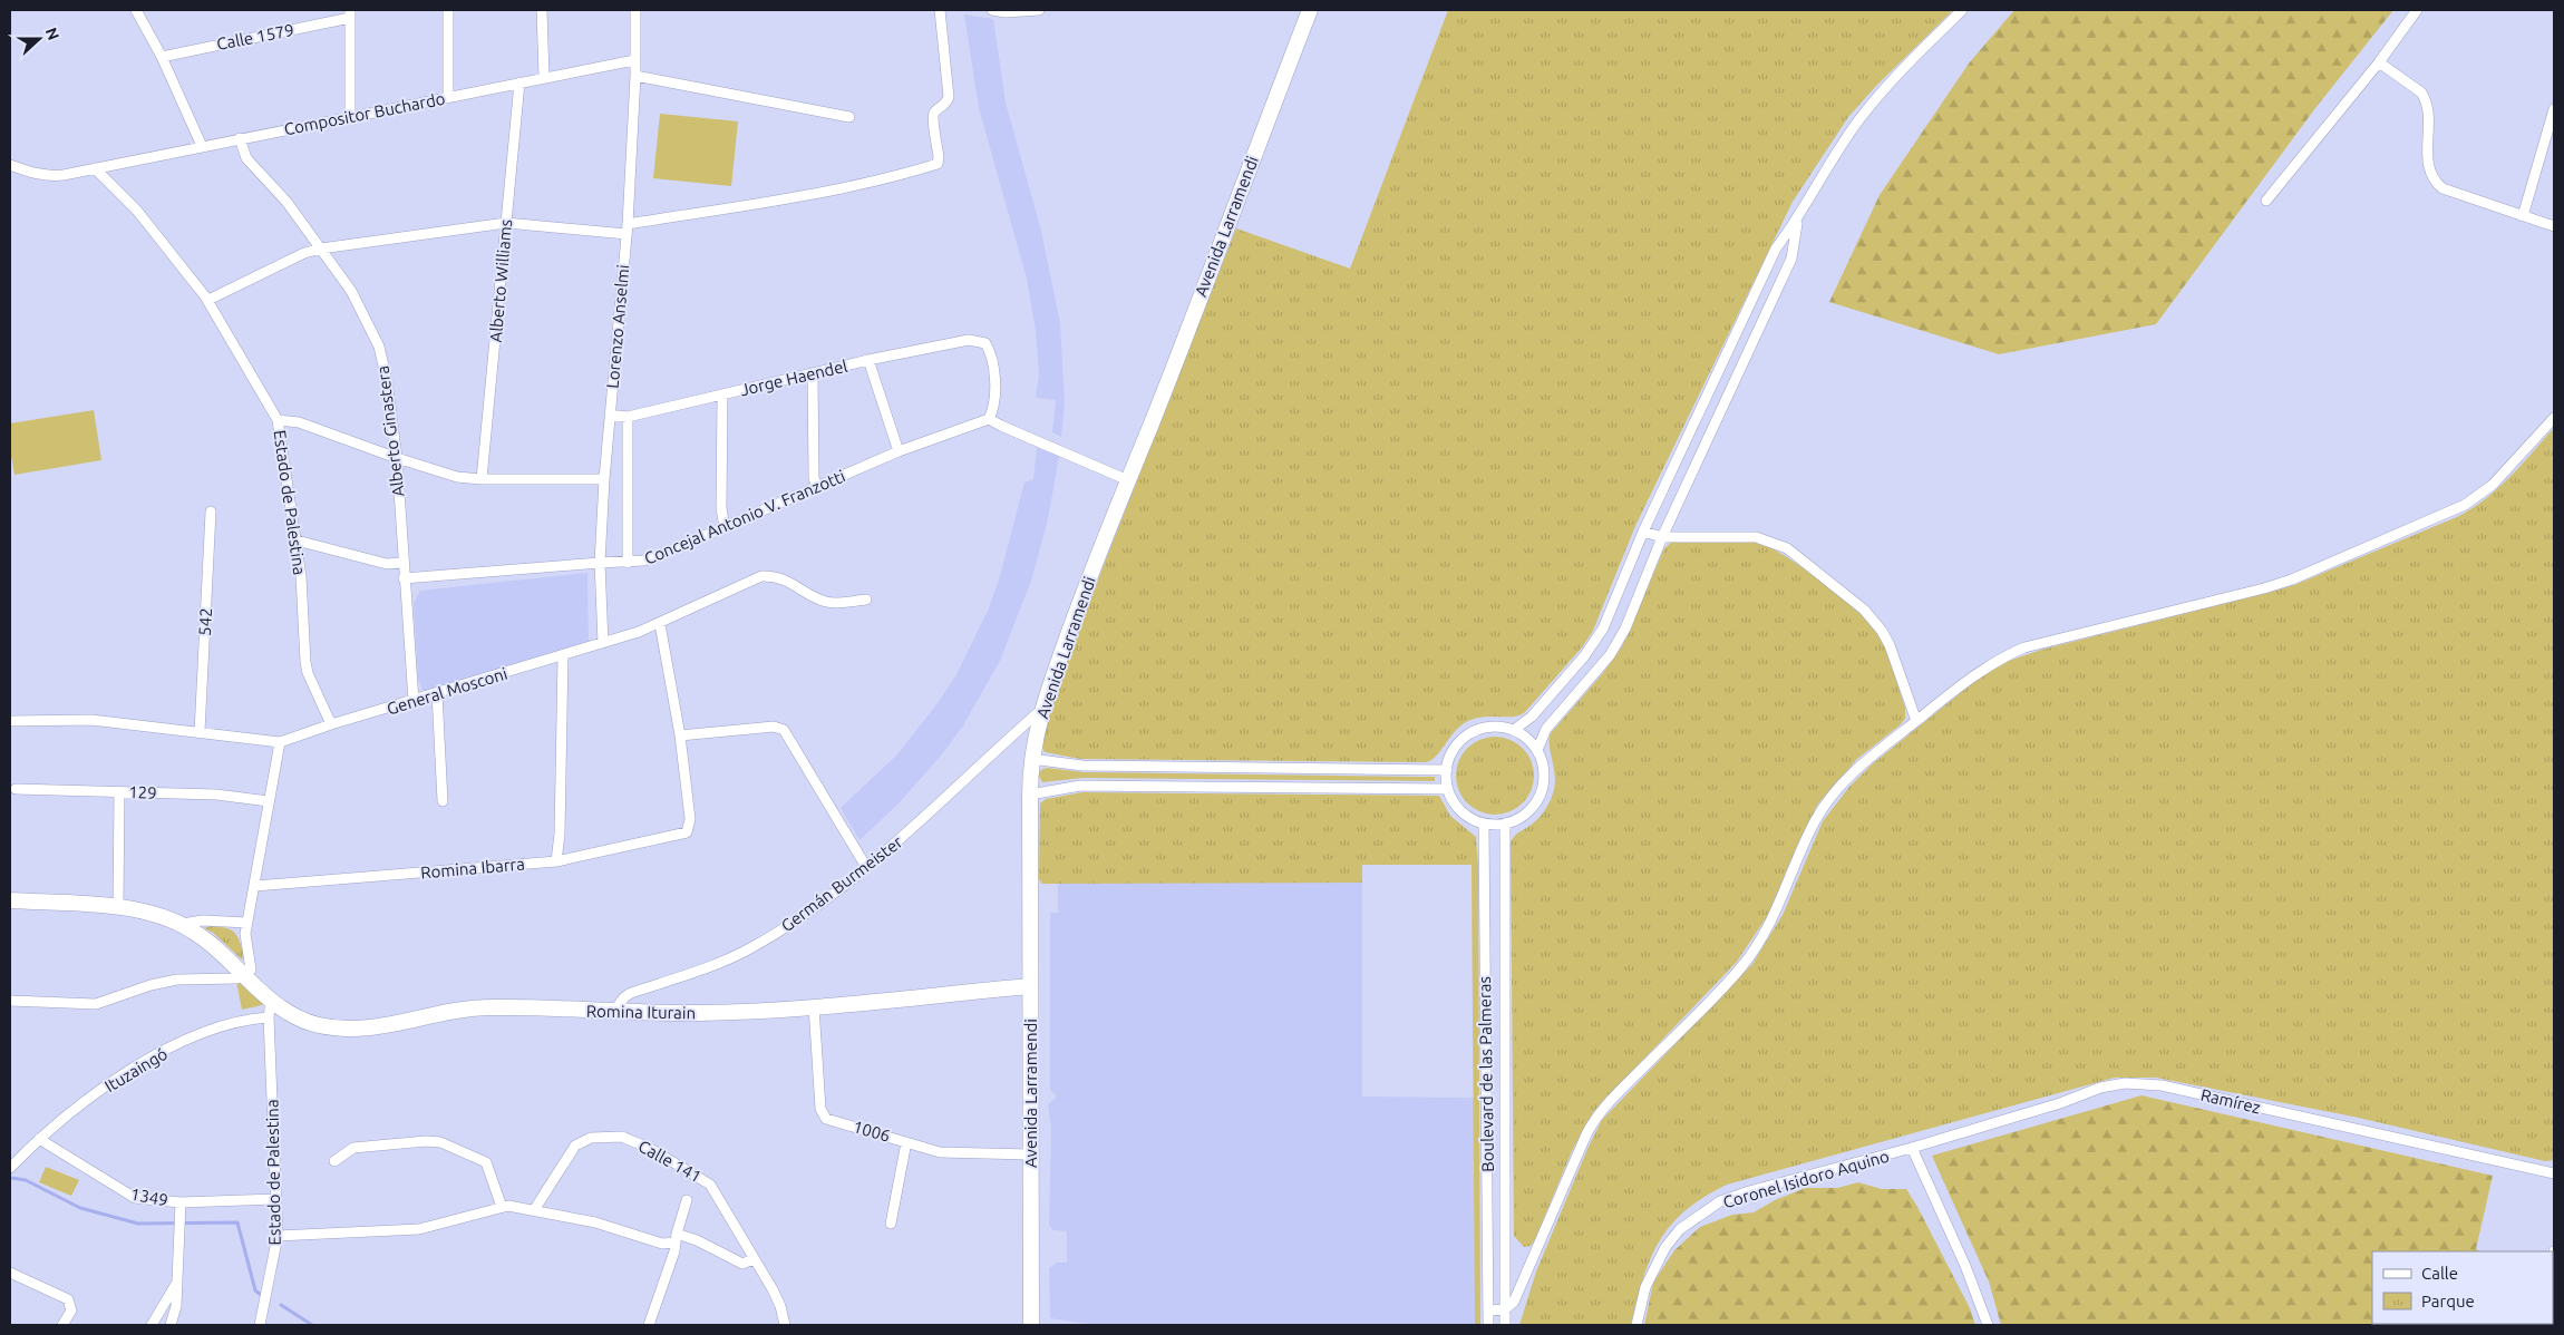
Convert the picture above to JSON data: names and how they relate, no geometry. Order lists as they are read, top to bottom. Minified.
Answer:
{"streets":{"main road":["Avenida Larramendi","Romina Iturain"],"street":["Calle 1579","Compositor Buchardo","Alberto Williams","Lorenzo Anselmi","Jorge Haendel","Alberto Ginastera","Estado de Palestina","Concejal Antonio V. Franzotti","542","General Mosconi","129","Romina Ibarra","Germán Burmeister","Ituzaingó","Boulevard de las Palmeras","Ramírez","1006","Calle 141","Coronel Isidoro Aquino","1349"]},"crossings":[["Compositor Buchardo","Alberto Williams"],["Compositor Buchardo","Lorenzo Anselmi"],["Compositor Buchardo","Alberto Ginastera"],["Compositor Buchardo","Estado de Palestina"],["Avenida Larramendi","Germán Burmeister"],["Avenida Larramendi","Romina Iturain"],["Avenida Larramendi","1006"],["Lorenzo Anselmi","Jorge Haendel"],["Lorenzo Anselmi","Concejal Antonio V. Franzotti"],["Lorenzo Anselmi","General Mosconi"],["Jorge Haendel","Concejal Antonio V. Franzotti"],["Alberto Ginastera","Concejal Antonio V. Franzotti"],["Alberto Ginastera","General Mosconi"],["Estado de Palestina","General Mosconi"],["Estado de Palestina","Ituzaingó"],["Estado de Palestina","1349"],["542","General Mosconi"],["Germán Burmeister","Romina Iturain"],["Romina Iturain","1006"],["Ituzaingó","1349"],["Ramírez","Coronel Isidoro Aquino"]],"legend":["Calle","Parque"],"north":"right"}
